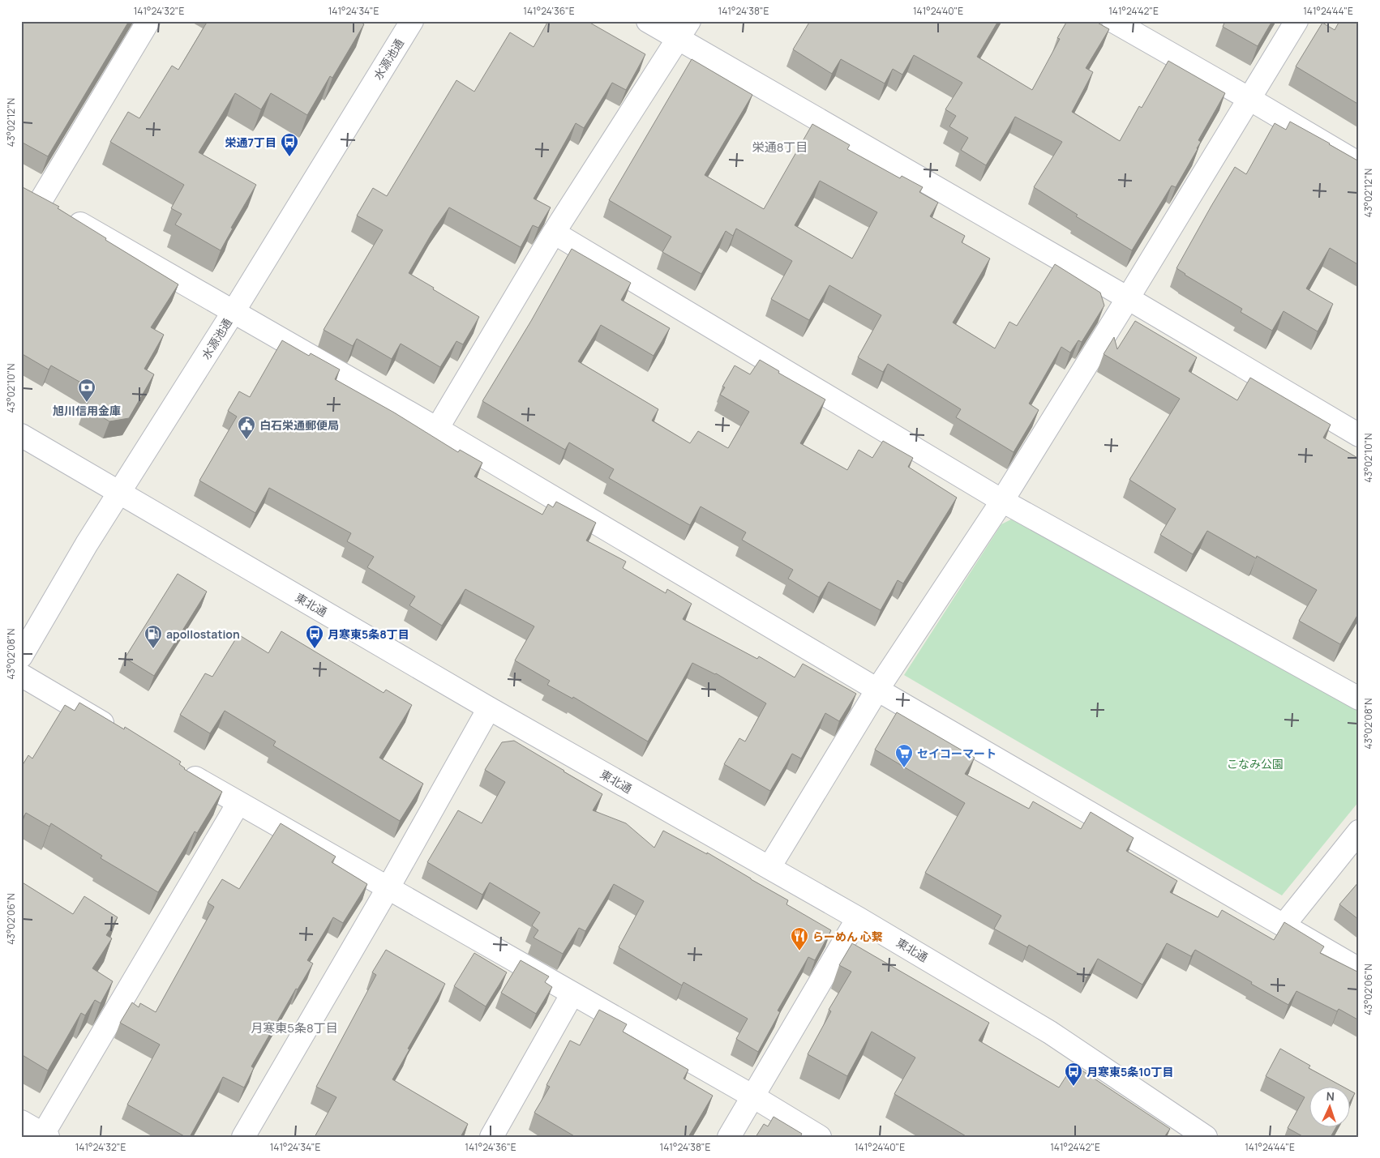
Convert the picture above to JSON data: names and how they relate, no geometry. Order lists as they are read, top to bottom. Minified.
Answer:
{"streets":{"street":["水源池通","東北通"]},"crossings":[["水源池通","東北通"]],"districts":["栄通8丁目","月寒東5条8丁目"],"parks":["こなみ公園"],"places":{"bus stop":["栄通7丁目","月寒東5条8丁目","月寒東5条10丁目"],"bank":["旭川信用金庫"],"public building":["白石栄通郵便局"],"fuel station":["apollostation"],"supermarket":["セイコーマート"],"restaurant":["らーめん 心繋"]},"north":"top","coordinates":["141°24'32\"E","141°24'34\"E","141°24'36\"E","141°24'38\"E","141°24'40\"E","141°24'42\"E","141°24'44\"E","43°02'12\"N","43°02'10\"N","43°02'08\"N","43°02'06\"N"]}
